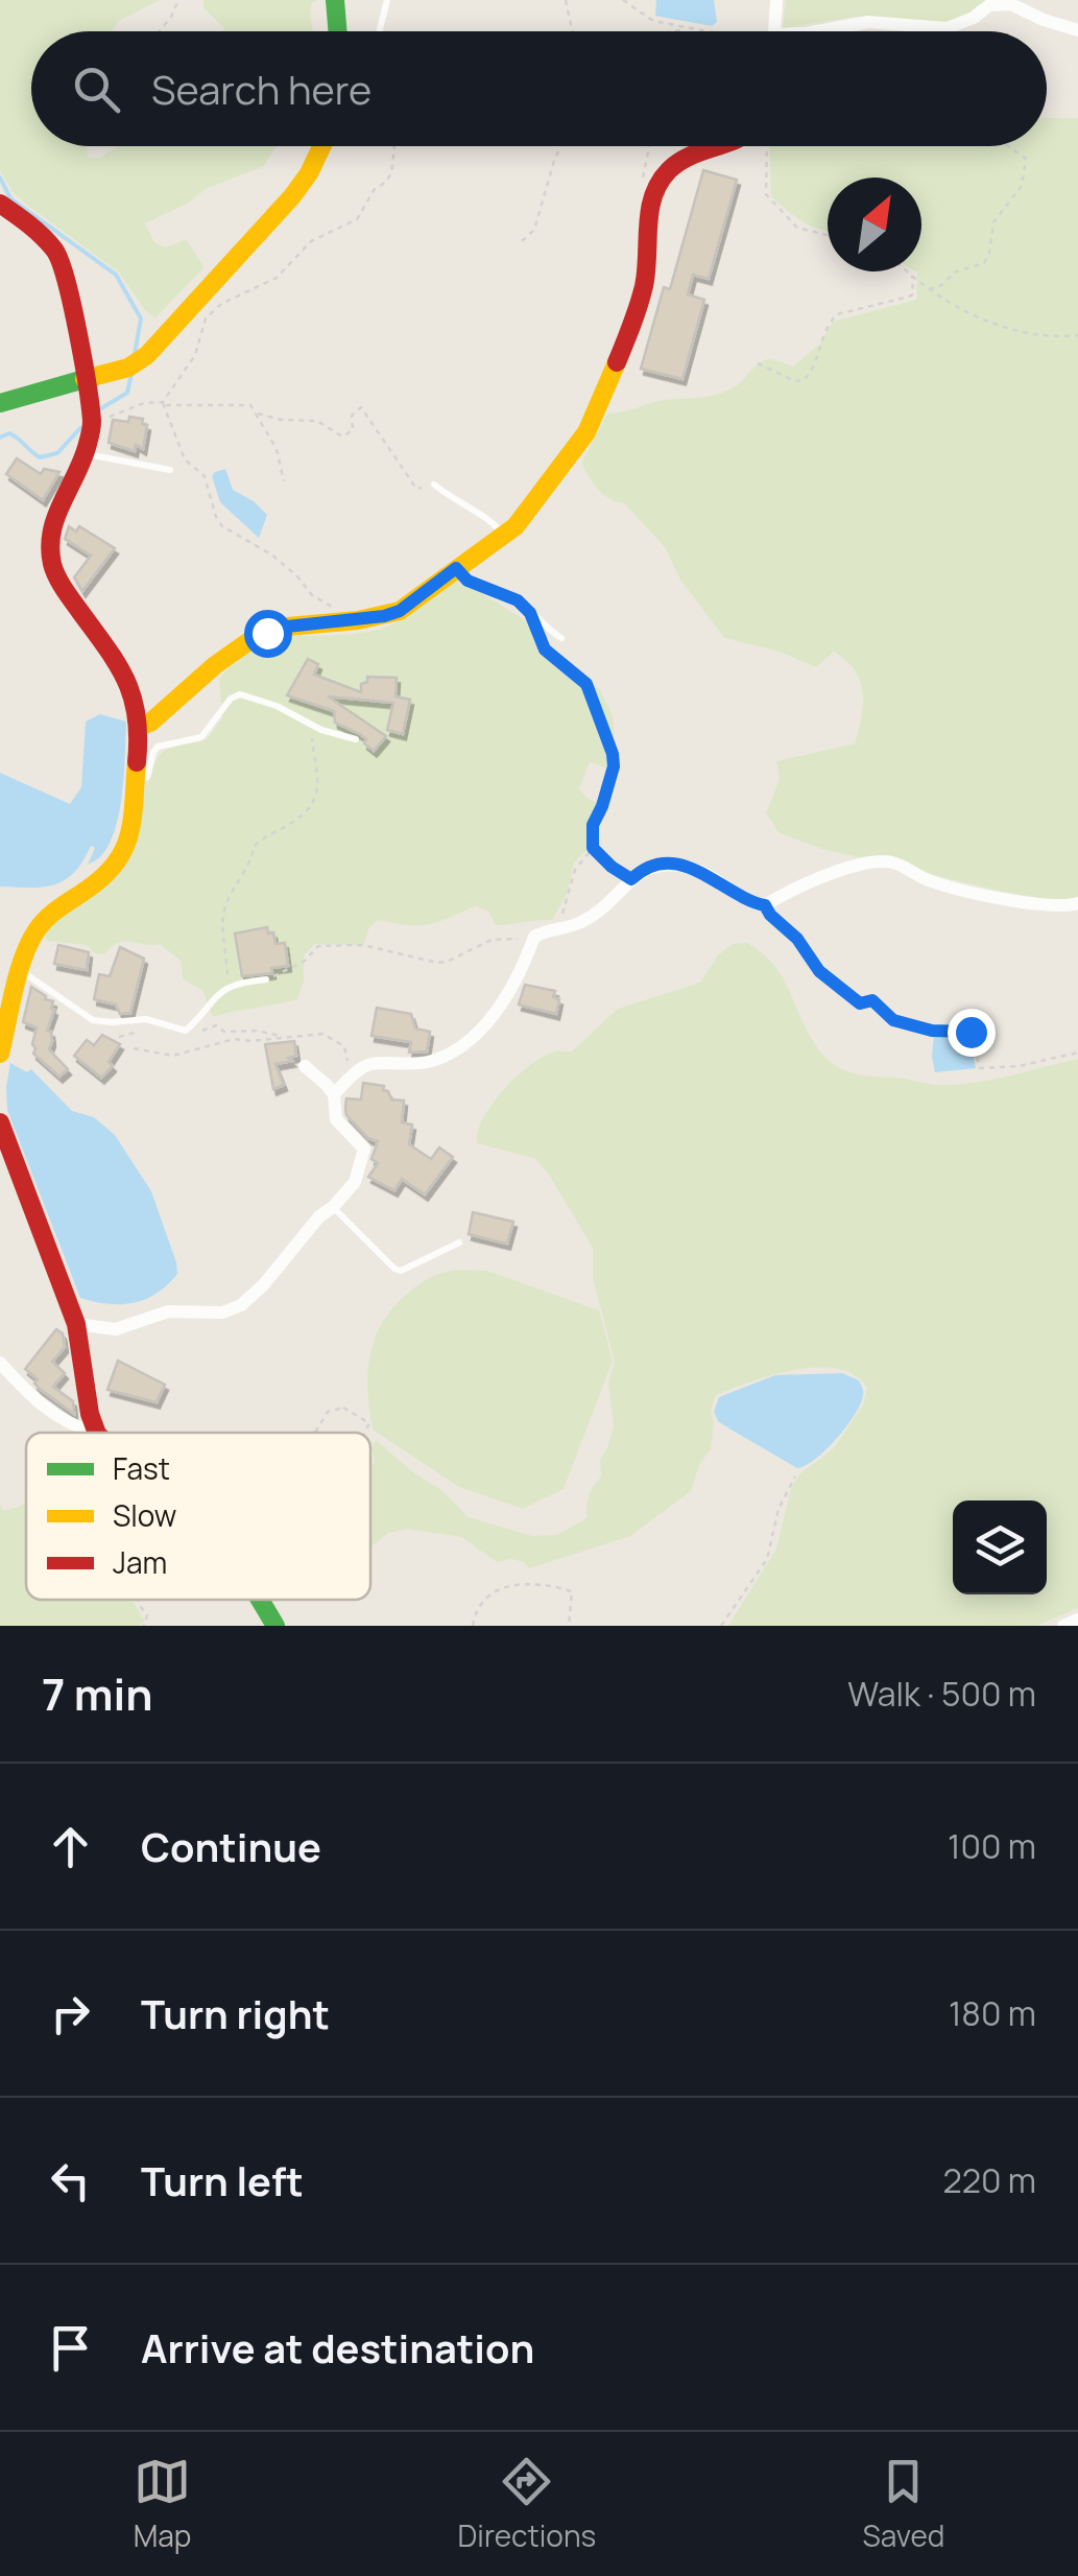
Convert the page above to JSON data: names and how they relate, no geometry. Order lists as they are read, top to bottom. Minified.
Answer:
{"legend":["Fast","Slow","Jam"],"north":"top right","page":{"search":"Search here","heading":["7 min","Walk · 500 m"],"list":[["Continue","100 m"],["Turn right","180 m"],["Turn left","220 m"],"Arrive at destination"],"nav":["Map","Directions","Saved"]}}
